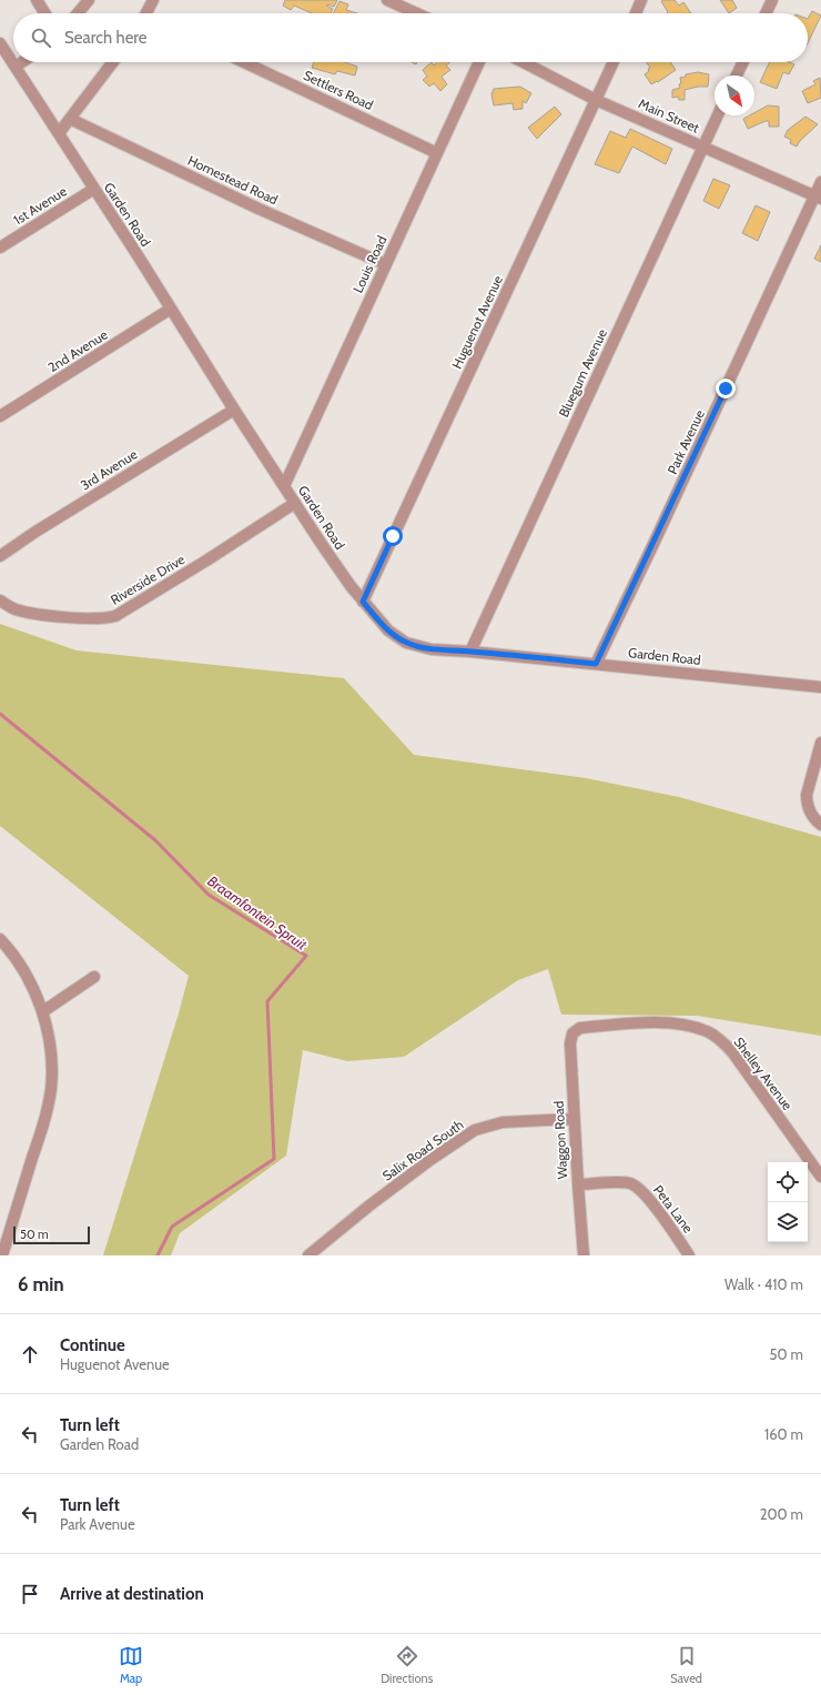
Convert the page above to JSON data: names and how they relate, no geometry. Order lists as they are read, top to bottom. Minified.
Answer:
{"streets":{"street":["Settlers Road","Main Street","Homestead Road","1st Avenue","Garden Road","Louis Road","Huguenot Avenue","2nd Avenue","Bluegum Avenue","Park Avenue","3rd Avenue","Riverside Drive","Shelley Avenue","Waggon Road","Salix Road South","Peta Lane"]},"crossings":[["Settlers Road","Louis Road"],["Main Street","Huguenot Avenue"],["Main Street","Bluegum Avenue"],["Main Street","Park Avenue"],["Homestead Road","Louis Road"],["1st Avenue","Garden Road"],["Garden Road","Louis Road"],["Garden Road","Huguenot Avenue"],["Garden Road","2nd Avenue"],["Garden Road","Bluegum Avenue"],["Garden Road","Park Avenue"],["Garden Road","3rd Avenue"],["Garden Road","Riverside Drive"],["Shelley Avenue","Waggon Road"],["Waggon Road","Salix Road South"],["Waggon Road","Peta Lane"]],"water":["Braamfontein Spruit"],"scale_bar":"50 m","north":"bottom right","page":{"search":"Search here","scale":"50 m","heading":["6 min","Walk · 410 m"],"list":[["Continue","Huguenot Avenue","50 m"],["Turn left","Garden Road","160 m"],["Turn left","Park Avenue","200 m"],"Arrive at destination"],"nav":["Map","Directions","Saved"]}}
